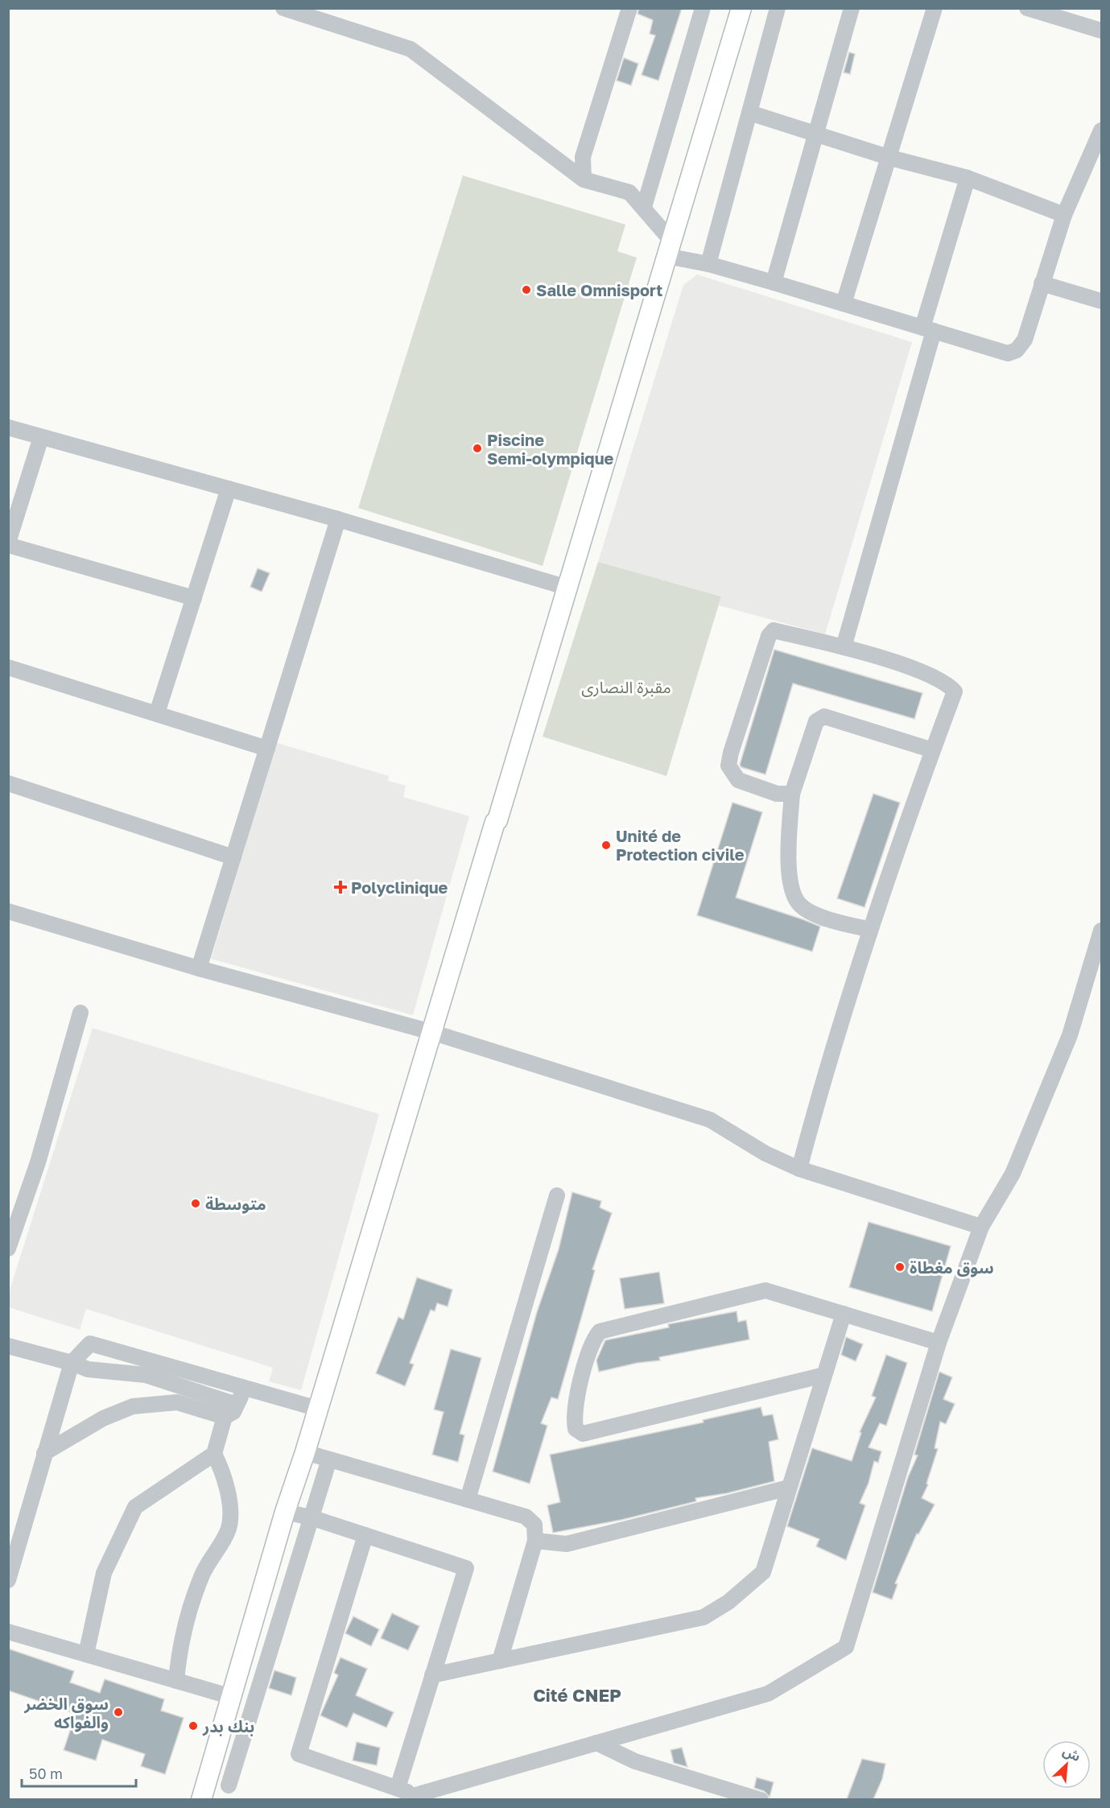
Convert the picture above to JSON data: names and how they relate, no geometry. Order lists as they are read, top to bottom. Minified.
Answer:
{"districts":["Cité CNEP"],"parks":["مقبرة النصارى"],"places":{"other":["Salle Omnisport","Piscine Semi-olympique","Unité de Protection civile","متوسطة","سوق مغطاة","سوق الخضر والفواكه","بنك بدر"],"health":["Polyclinique"]},"scale_bar":"50 m","north":"top right"}
